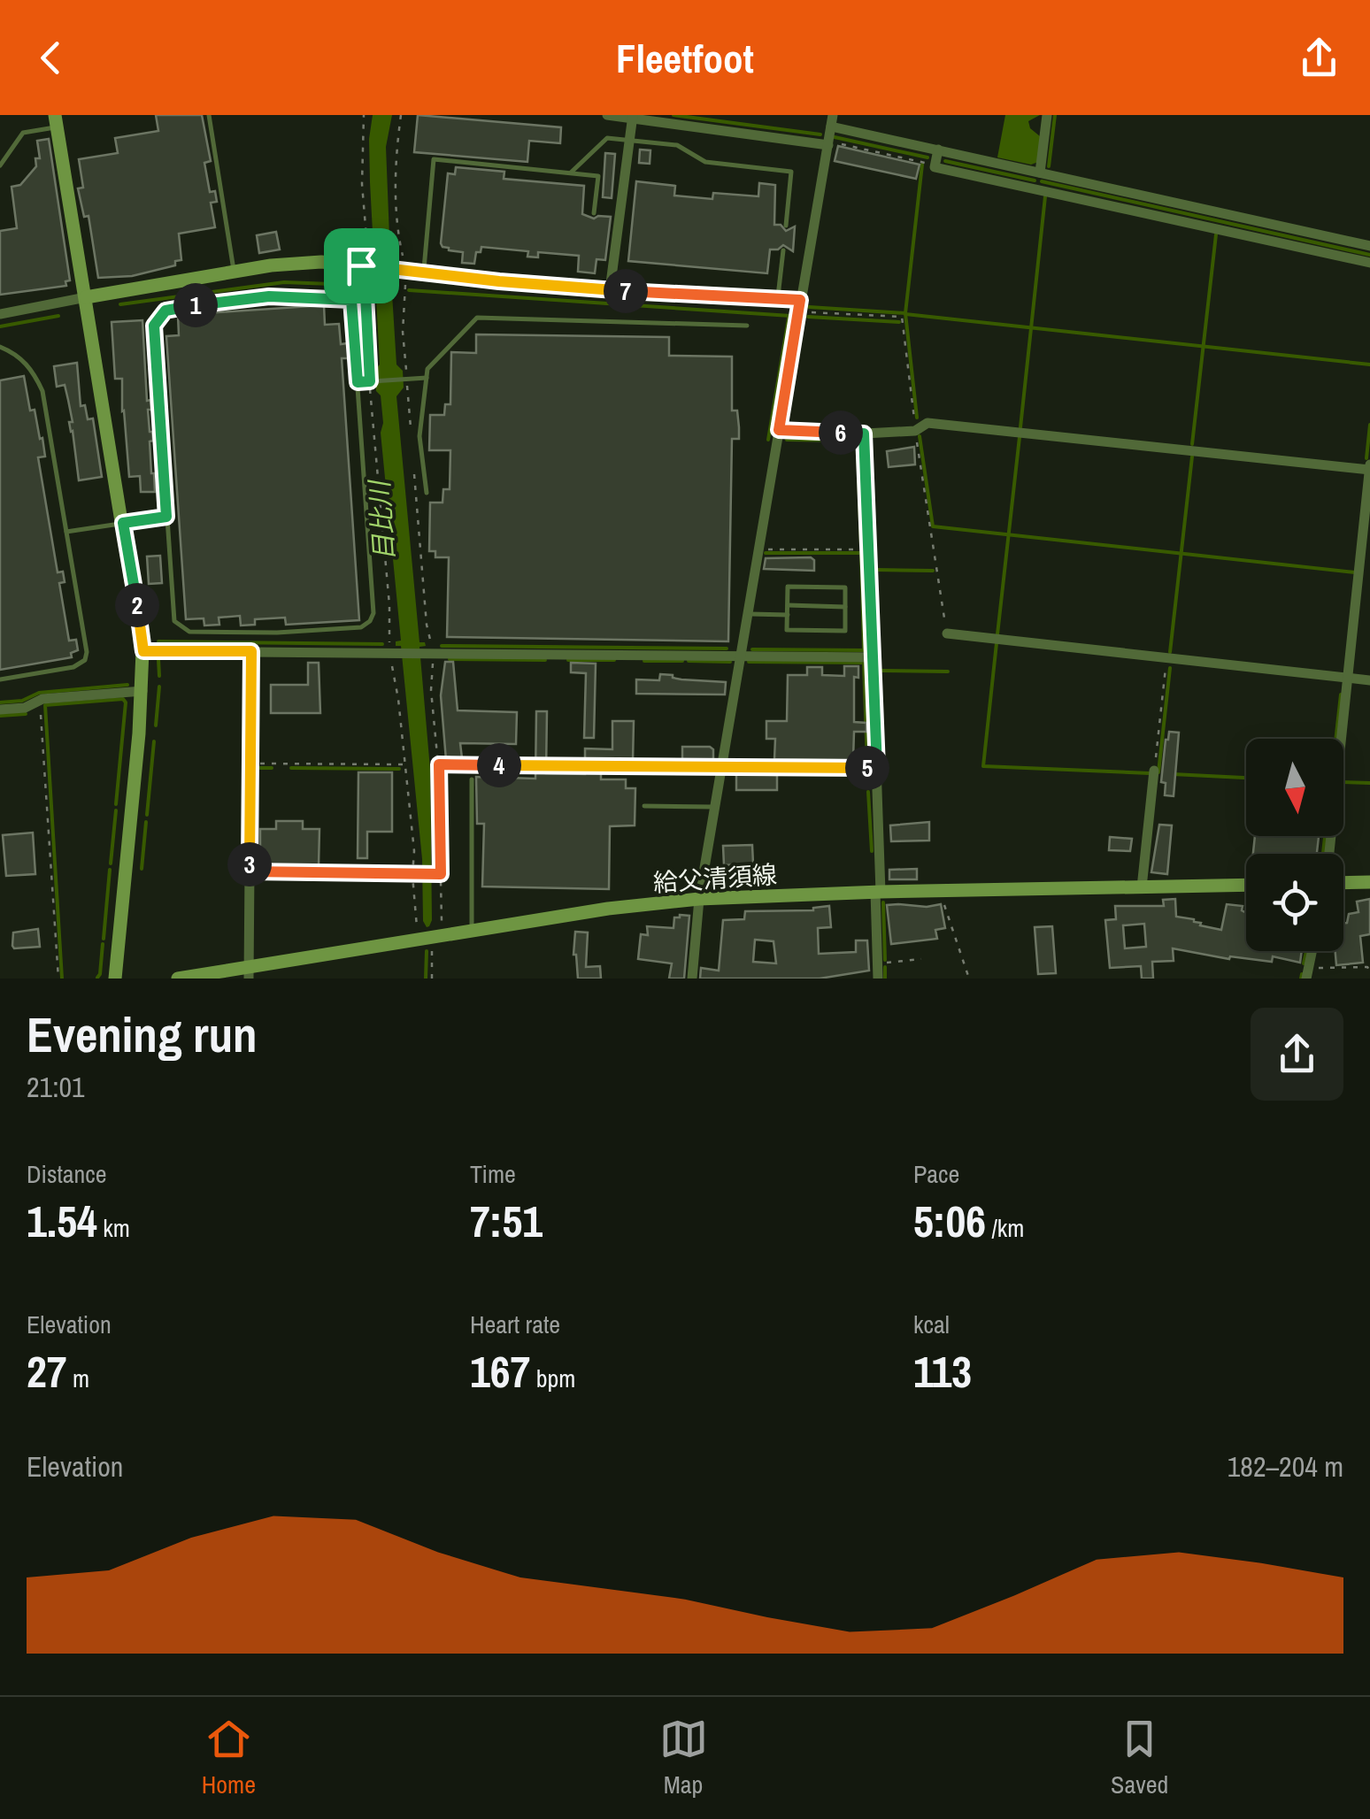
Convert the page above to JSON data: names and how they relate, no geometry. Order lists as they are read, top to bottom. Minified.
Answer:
{"streets":{"street":["給父清須線"]},"water":["目比川"],"north":"bottom","page":{"header":"Fleetfoot","pins":["7","1","6","2","4","5","3"],"heading":["Evening run","21:01"],"stats":[["Distance","1.54 km"],["Time","7:51"],["Pace","5:06 /km"],["Elevation","27 m"],["Heart rate","167 bpm"],["kcal","113"]],"chart":["Elevation","182–204 m"],"tabs":["Home","Map","Saved"]}}
